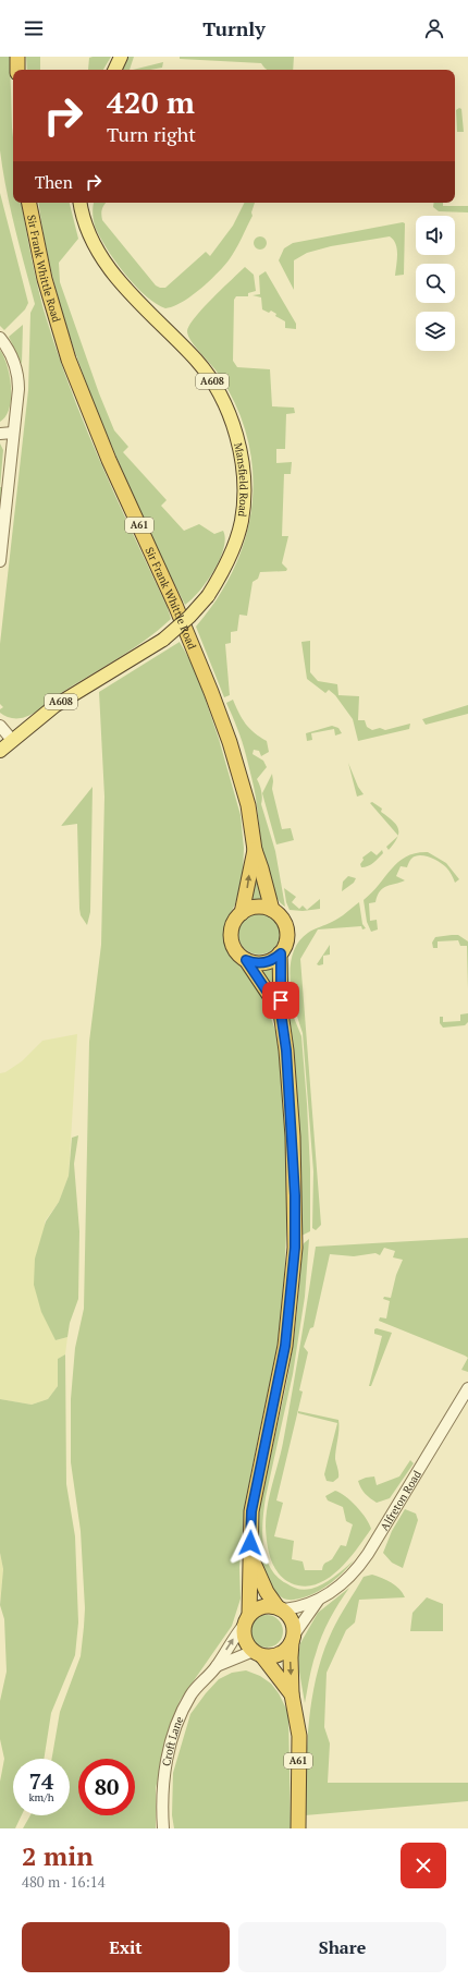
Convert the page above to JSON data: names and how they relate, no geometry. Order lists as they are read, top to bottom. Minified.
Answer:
{"streets":{"highway":["Sir Frank Whittle Road","A61"],"main road":["A608","Mansfield Road"],"street":["Alfreton Road","Croft Lane"]},"crossings":[["A61","Alfreton Road"],["A61","Croft Lane"],["Alfreton Road","Croft Lane"]],"page":{"header":"Turnly","turn":["420 m","Turn right"],"then":"Then","speed":"74 km/h","limit":"80","heading":["2 min","480 m · 16:14"],"buttons":["Exit","Share"]}}
